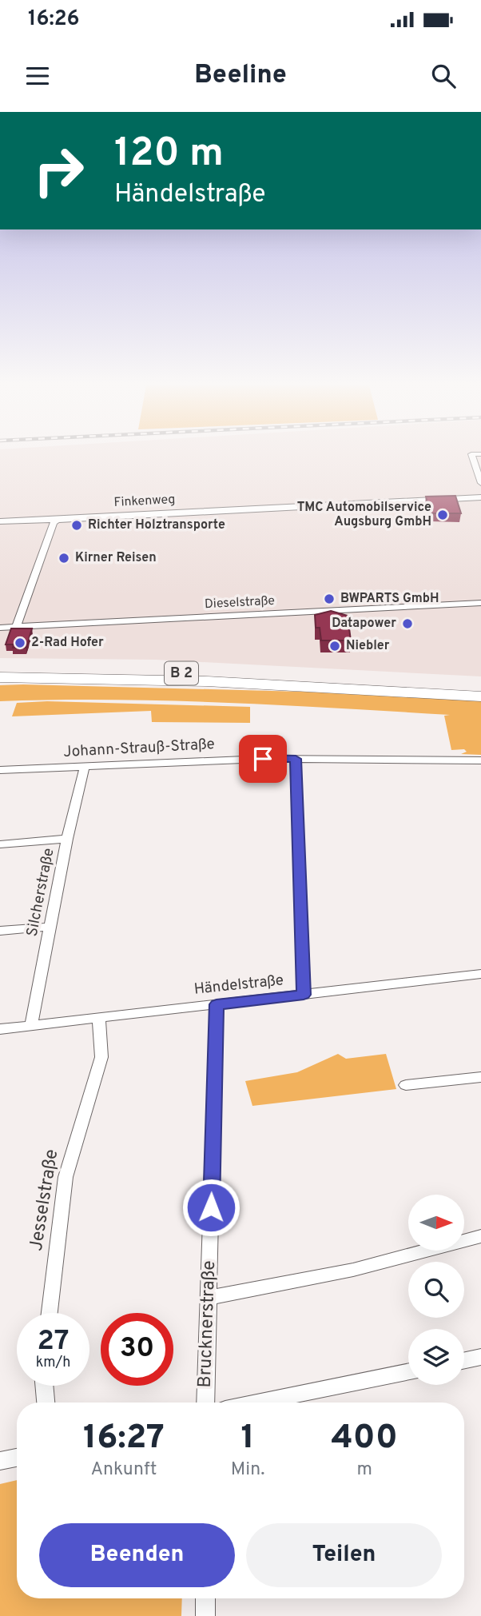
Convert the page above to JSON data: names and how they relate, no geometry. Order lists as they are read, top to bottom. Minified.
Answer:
{"streets":{"highway":["B 2"],"street":["Finkenweg","Dieselstraße","Johann-Strauß-Straße","Silcherstraße","Händelstraße","Jesselstraße","Brucknerstraße"]},"crossings":[["Johann-Strauß-Straße","Silcherstraße"],["Silcherstraße","Händelstraße"],["Händelstraße","Jesselstraße"],["Händelstraße","Brucknerstraße"]],"places":["TMC Automobilservice Augsburg GmbH","Richter Holztransporte","Kirner Reisen","BWPARTS GmbH","Datapower","2-Rad Hofer","Niebler"],"north":"right","page":{"status":"16:26","header":"Beeline","turn":["120 m","Händelstraße"],"speed":"27 km/h","limit":"30","eta":["16:27","Ankunft","1","Min.","400","m"],"buttons":["Beenden","Teilen"]}}
